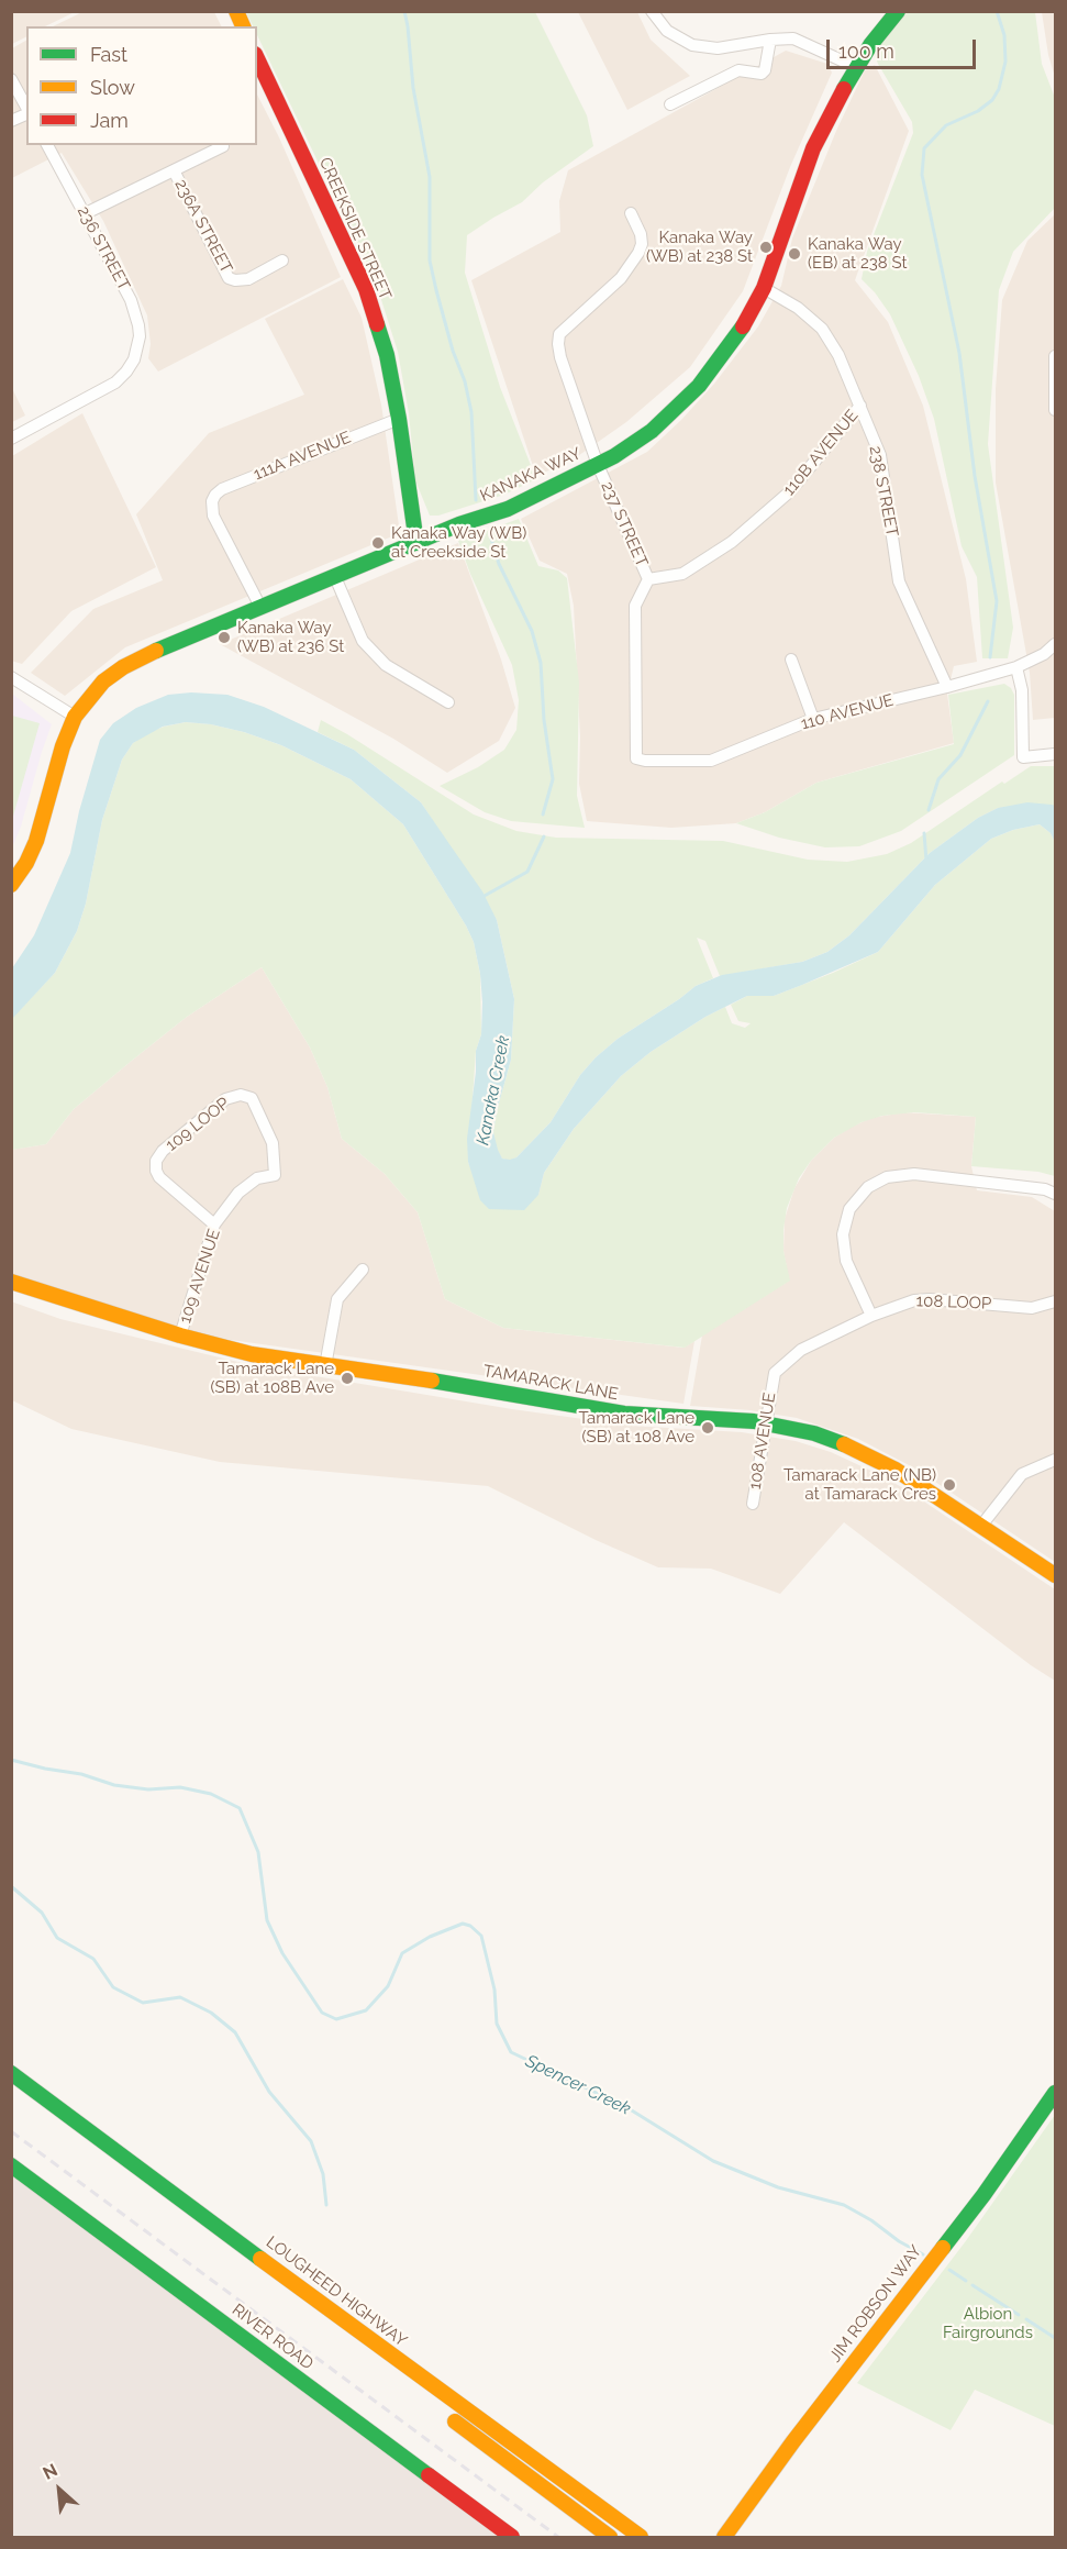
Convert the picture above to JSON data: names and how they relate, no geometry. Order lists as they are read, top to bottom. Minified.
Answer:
{"streets":{"main road":["CREEKSIDE STREET","KANAKA WAY","TAMARACK LANE","LOUGHEED HIGHWAY","JIM ROBSON WAY","RIVER ROAD"],"street":["236A STREET","236 STREET","110B AVENUE","111A AVENUE","238 STREET","237 STREET","110 AVENUE","109 LOOP","109 AVENUE","108 LOOP","108 AVENUE"]},"crossings":[["CREEKSIDE STREET","111A AVENUE"],["CREEKSIDE STREET","KANAKA WAY"],["110B AVENUE","238 STREET"],["110B AVENUE","237 STREET"],["111A AVENUE","KANAKA WAY"],["KANAKA WAY","238 STREET"],["KANAKA WAY","237 STREET"],["238 STREET","110 AVENUE"],["237 STREET","110 AVENUE"],["109 LOOP","109 AVENUE"],["109 AVENUE","TAMARACK LANE"],["108 LOOP","108 AVENUE"],["TAMARACK LANE","108 AVENUE"]],"water":["Kanaka Creek","Spencer Creek"],"parks":["Albion Fairgrounds"],"places":["Kanaka Way (WB) at 238 St","Kanaka Way (EB) at 238 St","Kanaka Way (WB) at Creekside St","Kanaka Way (WB) at 236 St","Tamarack Lane (SB) at 108B Ave","Tamarack Lane (SB) at 108 Ave","Tamarack Lane (NB) at Tamarack Cres"],"legend":["Fast","Slow","Jam"],"scale_bar":"100 m","north":"top left"}
